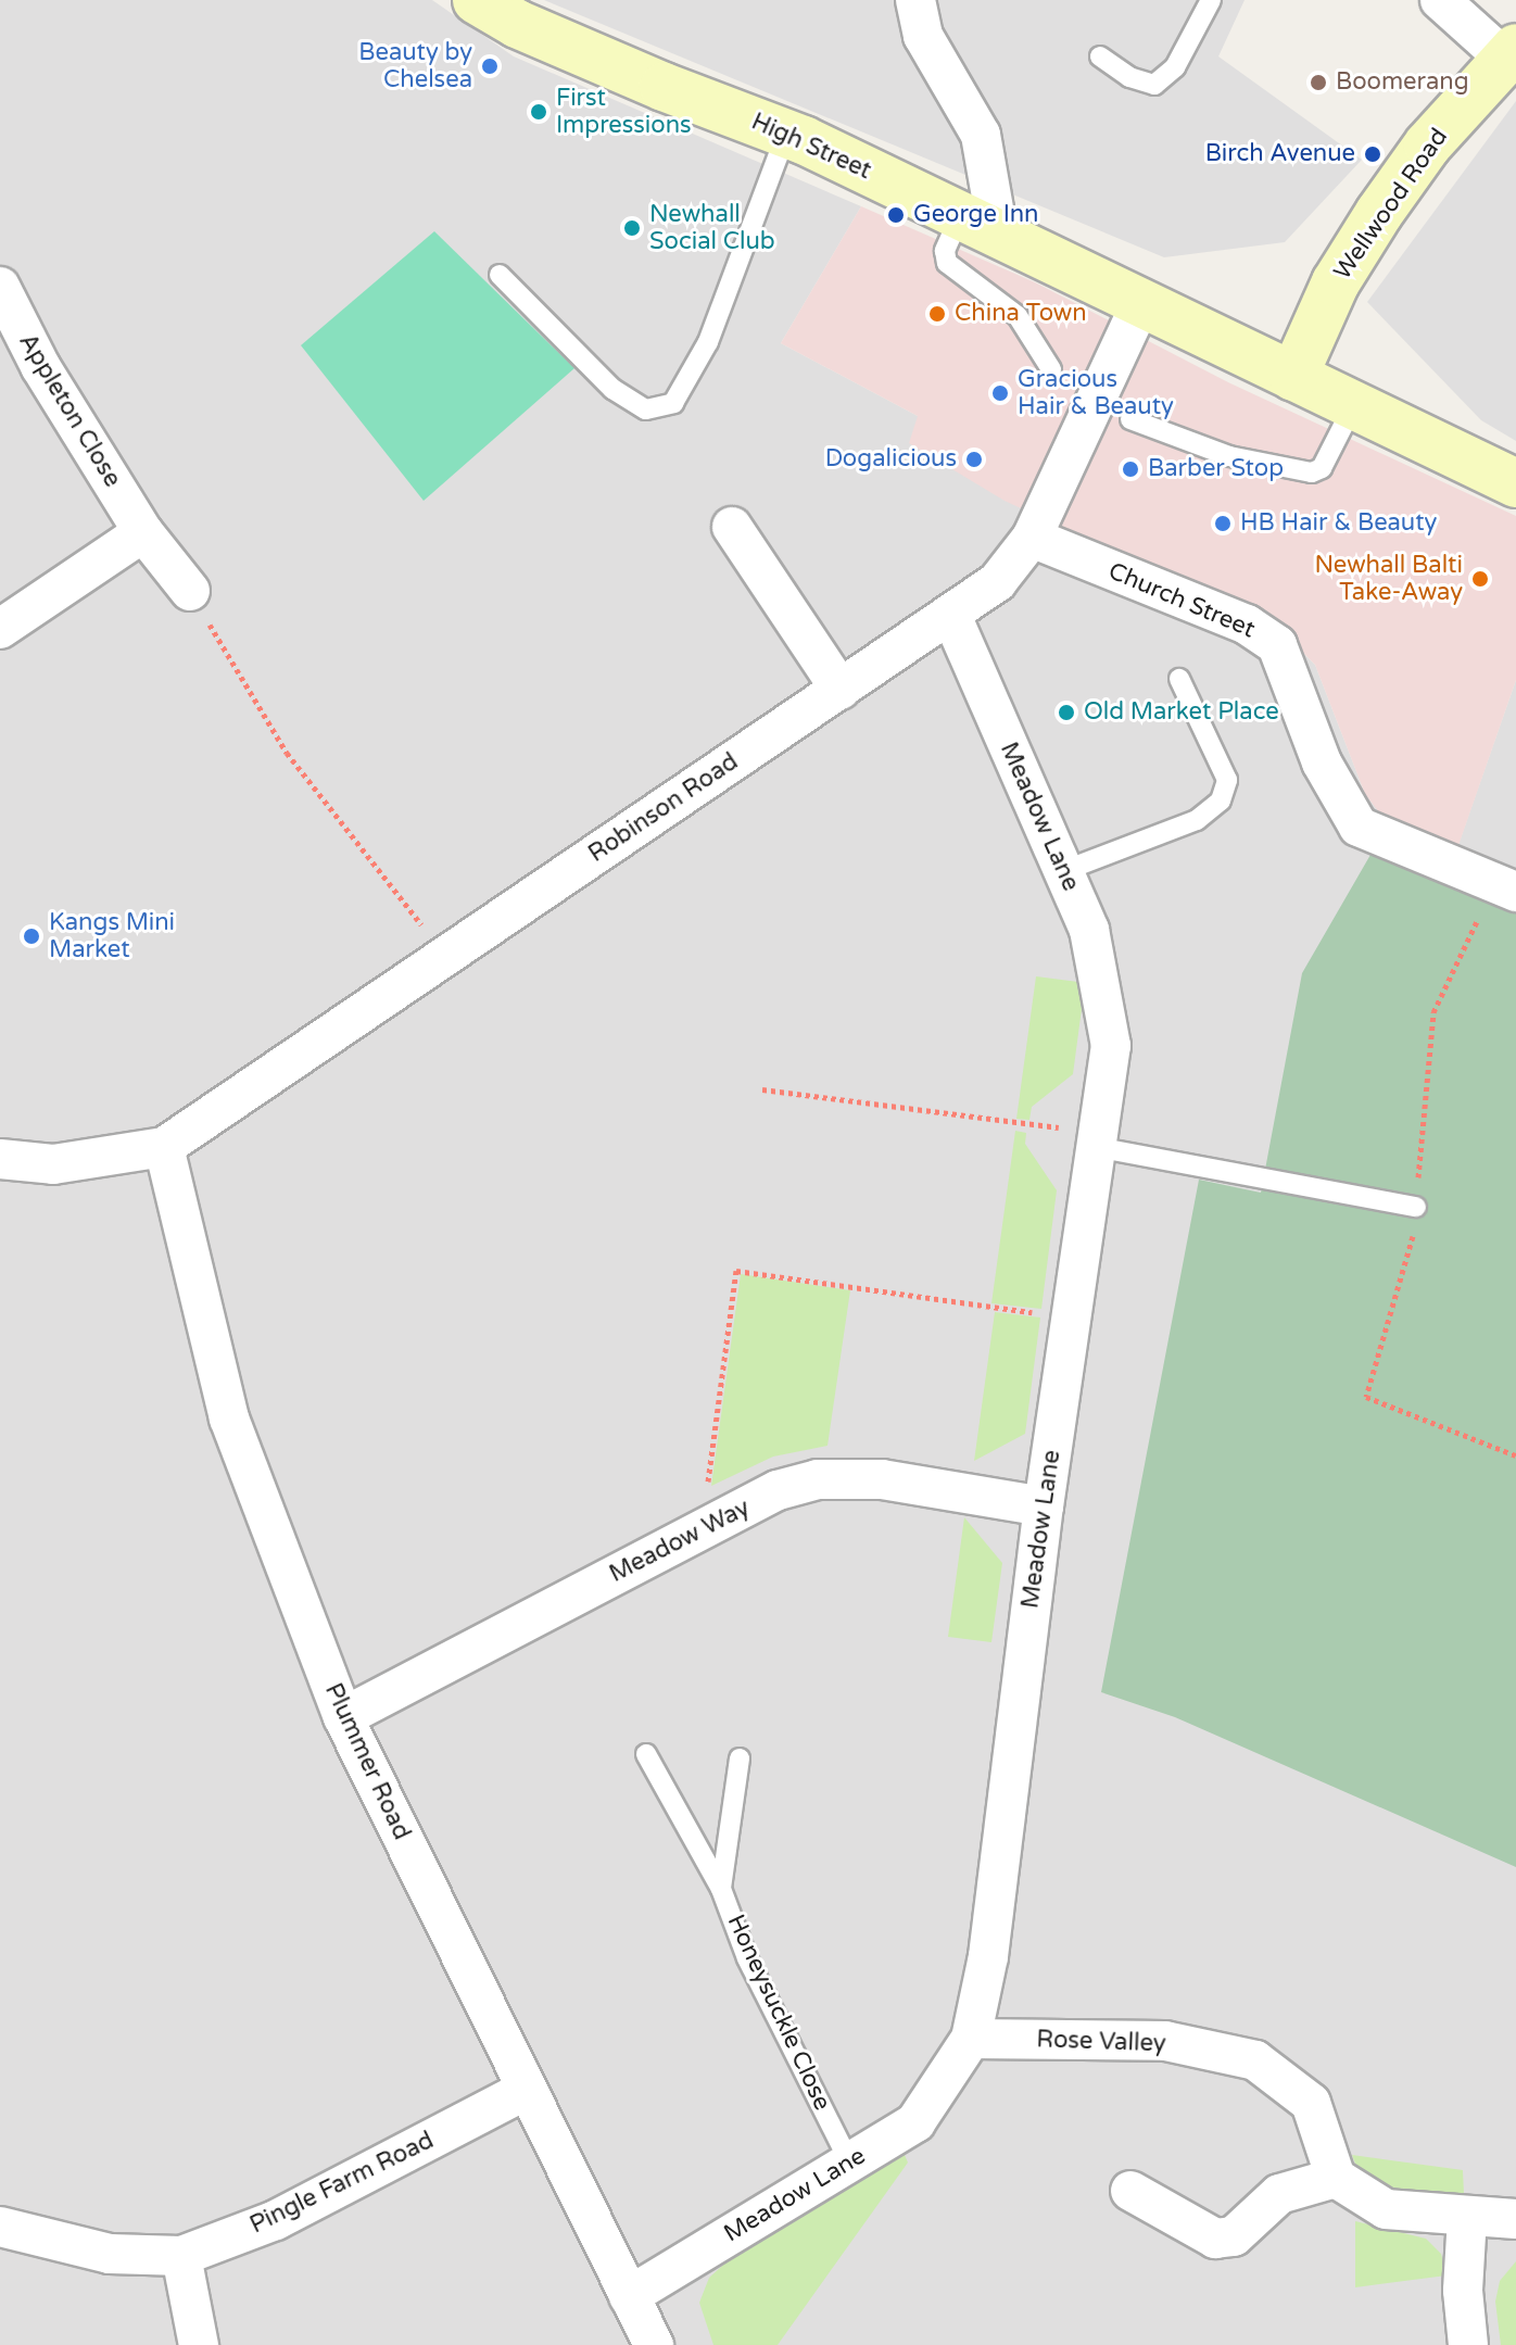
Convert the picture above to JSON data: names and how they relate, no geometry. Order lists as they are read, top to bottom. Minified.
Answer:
{"streets":{"main road":["High Street","Wellwood Road"],"street":["Appleton Close","Church Street","Robinson Road","Meadow Lane","Meadow Way","Plummer Road","Rose Valley","Pingle Farm Road"],"lane":["Honeysuckle Close"]},"crossings":[["High Street","Wellwood Road"],["High Street","Robinson Road"],["Church Street","Robinson Road"],["Robinson Road","Meadow Lane"],["Robinson Road","Plummer Road"],["Meadow Lane","Meadow Way"],["Meadow Lane","Plummer Road"],["Meadow Lane","Honeysuckle Close"],["Meadow Lane","Rose Valley"],["Meadow Way","Plummer Road"],["Plummer Road","Pingle Farm Road"]],"places":["Beauty by Chelsea","Boomerang","First Impressions","Birch Avenue","George Inn","Newhall Social Club","China Town","Gracious Hair & Beauty","Dogalicious","Barber Stop","HB Hair & Beauty","Newhall Balti Take-Away","Old Market Place","Kangs Mini Market"]}
